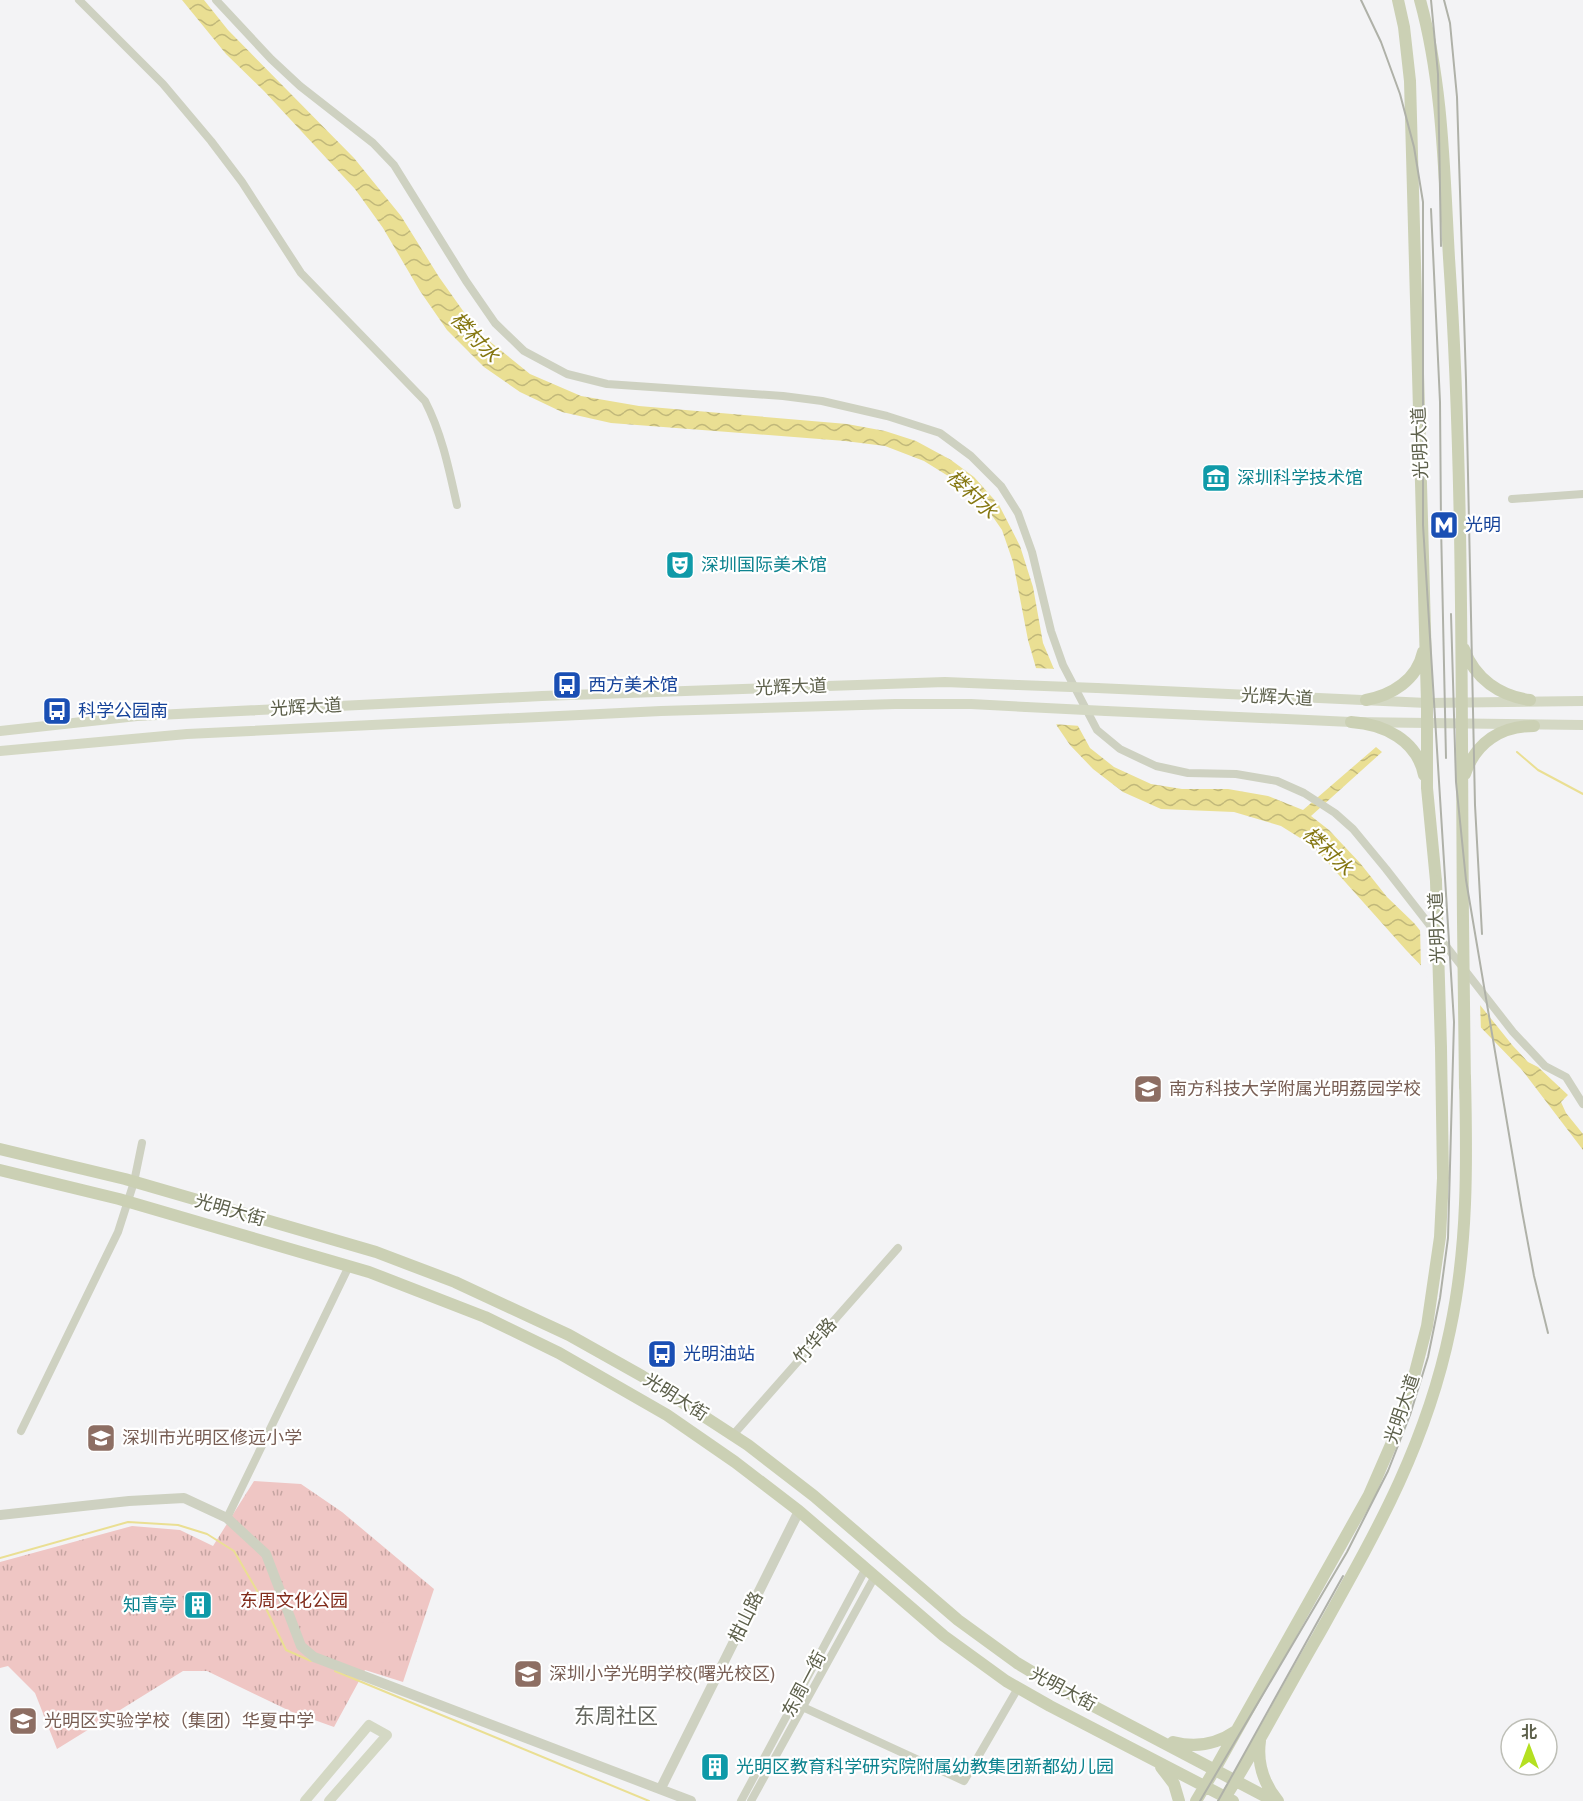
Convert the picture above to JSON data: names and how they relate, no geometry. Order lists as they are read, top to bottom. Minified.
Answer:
{"streets":{"main road":["光明大道","光辉大道","光明大街"],"street":["竹华路","柑山路","东周一街"]},"crossings":[["光明大道","光辉大道"],["光明大道","光明大街"],["光明大街","竹华路"],["光明大街","柑山路"],["光明大街","东周一街"]],"districts":["东周社区"],"water":["楼村水"],"parks":["东周文化公园"],"places":{"museum":["深圳科学技术馆"],"metro station":["光明"],"theatre":["深圳国际美术馆"],"bus stop":["西方美术馆","科学公园南","光明油站"],"school or university":["南方科技大学附属光明荔园学校","深圳市光明区修远小学","深圳小学光明学校(曙光校区)","光明区实验学校（集团）华夏中学"],"building":["知青亭","光明区教育科学研究院附属幼教集团新都幼儿园"]},"north":"top"}
